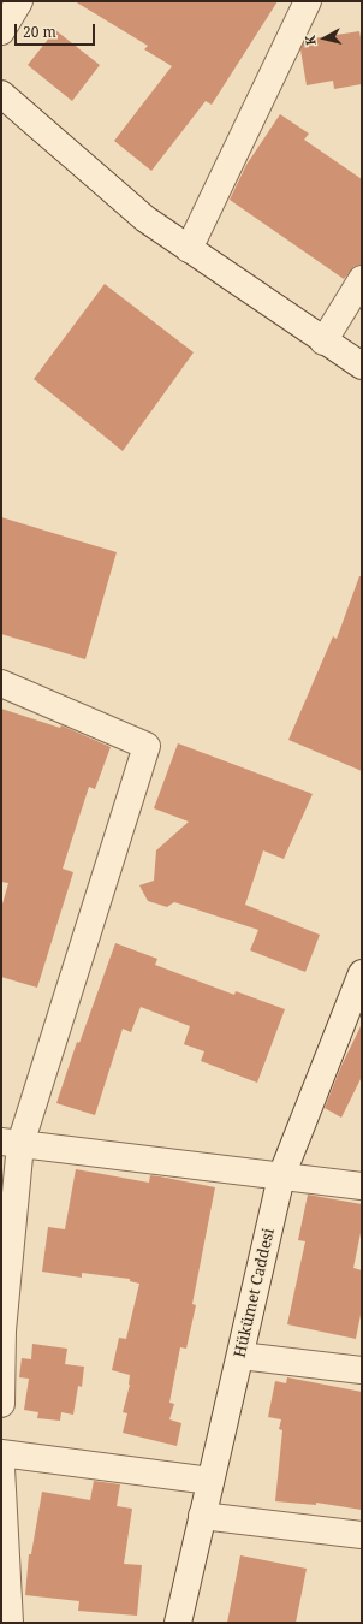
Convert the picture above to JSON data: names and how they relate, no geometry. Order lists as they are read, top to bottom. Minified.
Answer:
{"streets":{"street":["Hükümet Caddesi"]},"scale_bar":"20 m","north":"left"}
